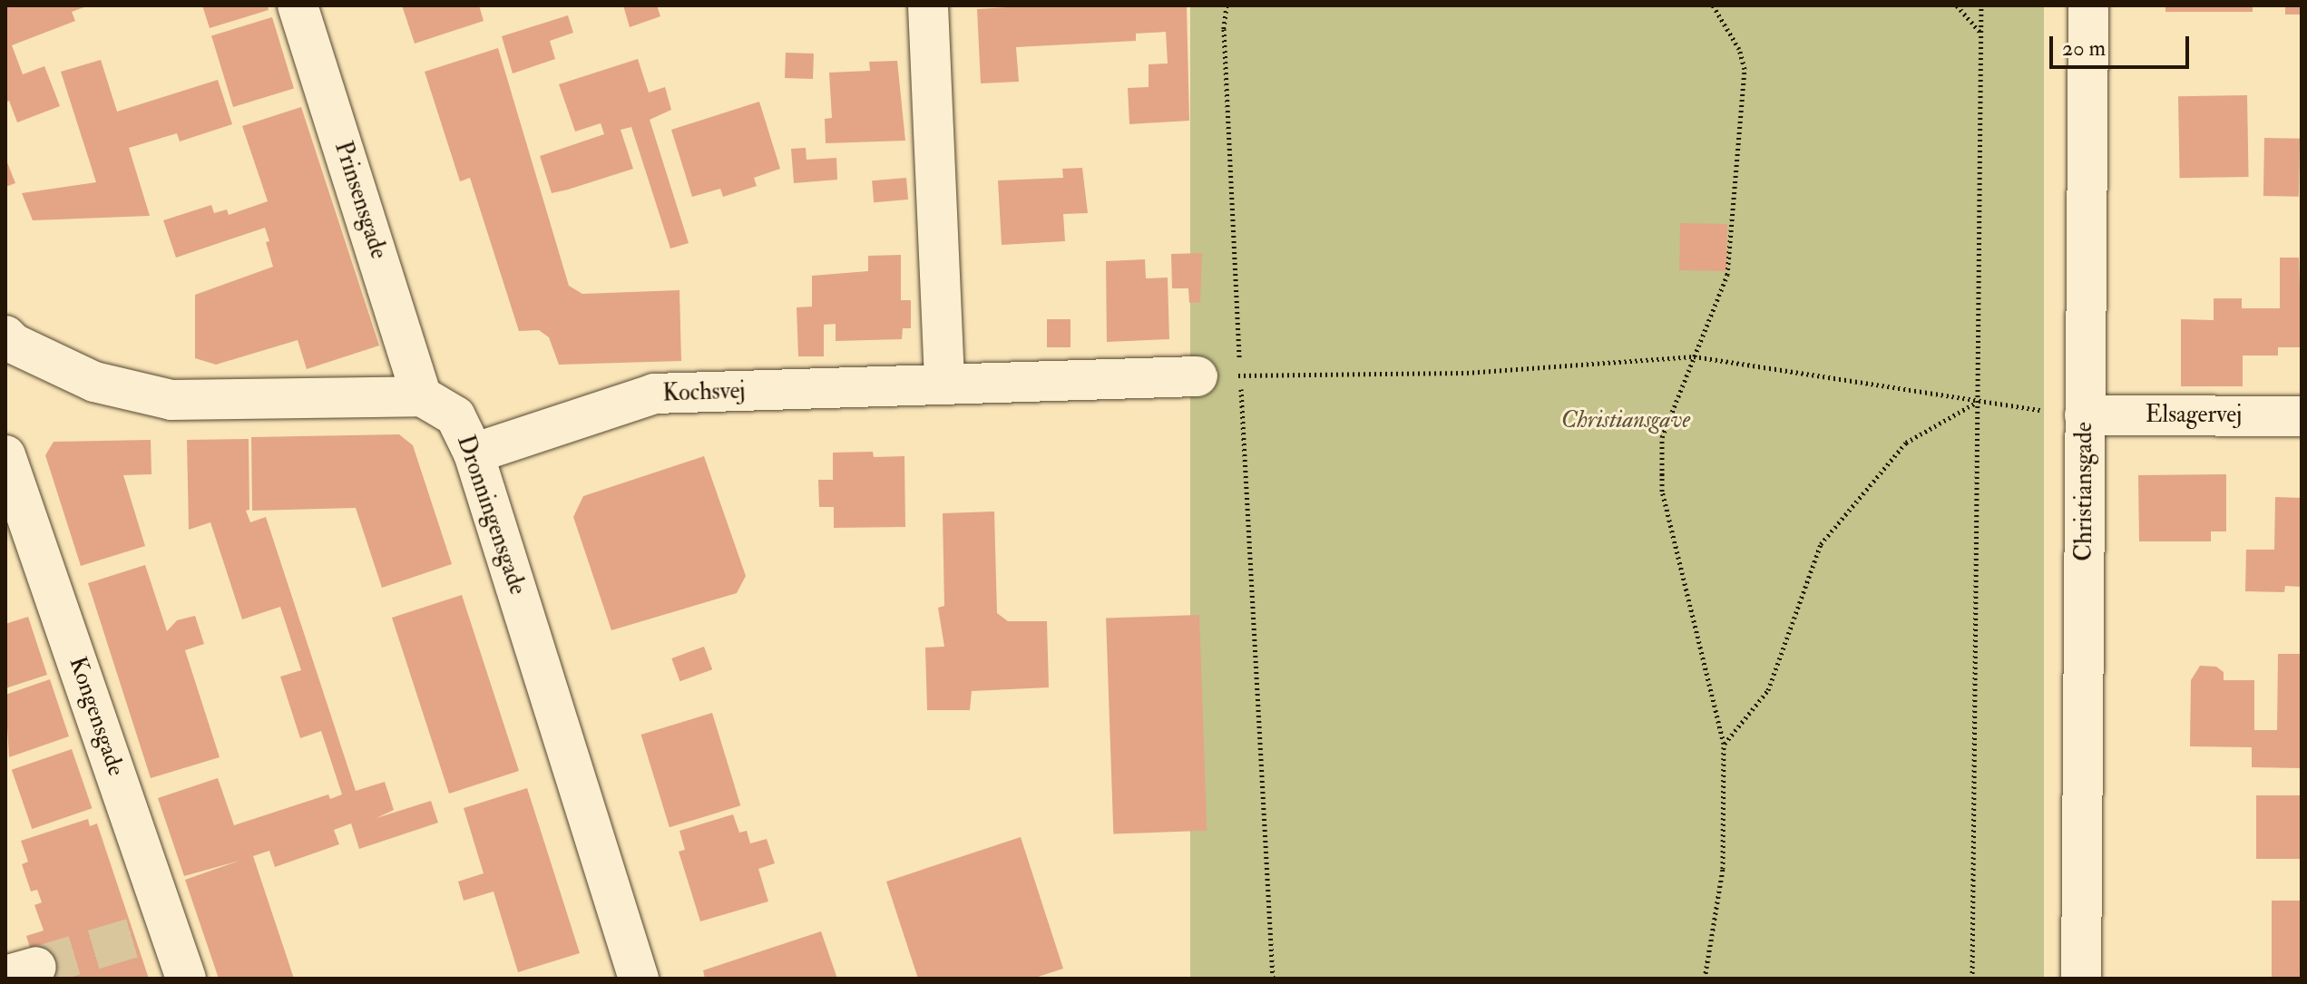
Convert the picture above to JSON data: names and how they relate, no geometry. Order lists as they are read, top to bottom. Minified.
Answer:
{"streets":{"street":["Prinsensgade","Kochsvej","Elsagervej","Christiansgade","Dronningensgade","Kongensgade"]},"crossings":[["Prinsensgade","Dronningensgade"],["Kochsvej","Dronningensgade"],["Elsagervej","Christiansgade"]],"parks":["Christiansgave"],"scale_bar":"20 m"}
